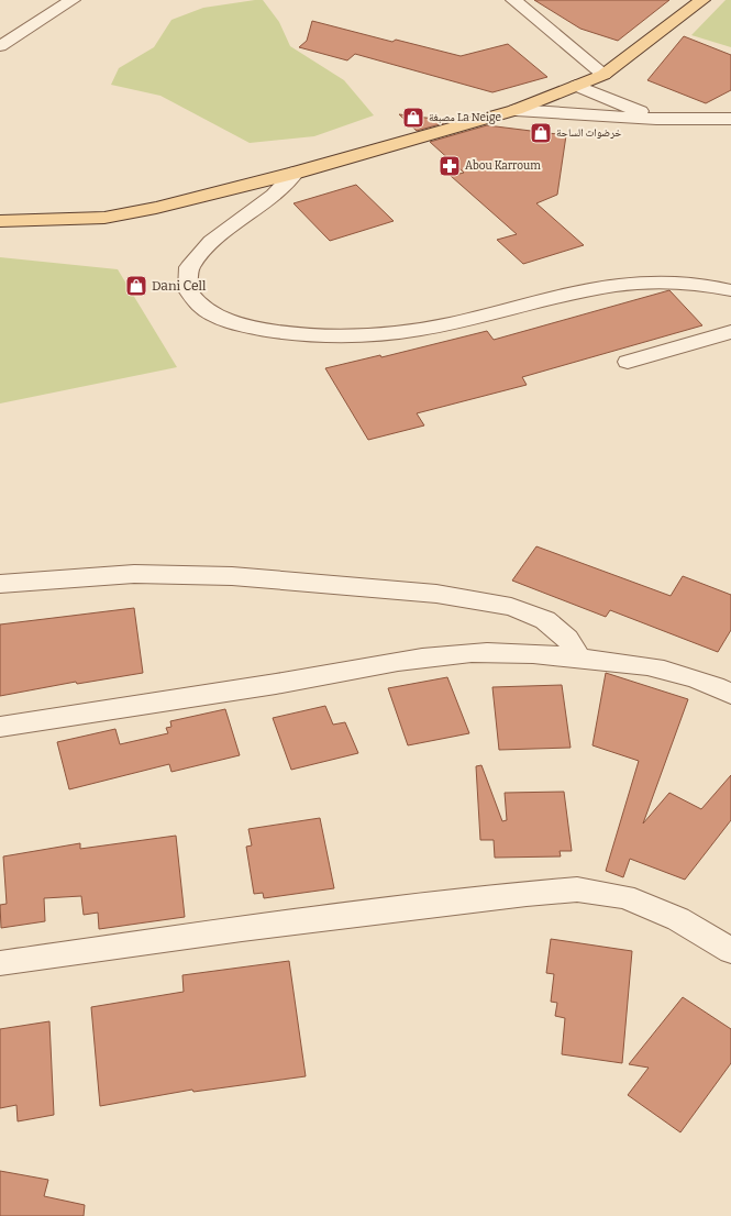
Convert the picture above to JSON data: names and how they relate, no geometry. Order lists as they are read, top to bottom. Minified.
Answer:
{"places":{"shop":["مصبغة La Neige","خرضوات الساحة","Dani Cell"],"pharmacy":["Abou Karroum"]}}
